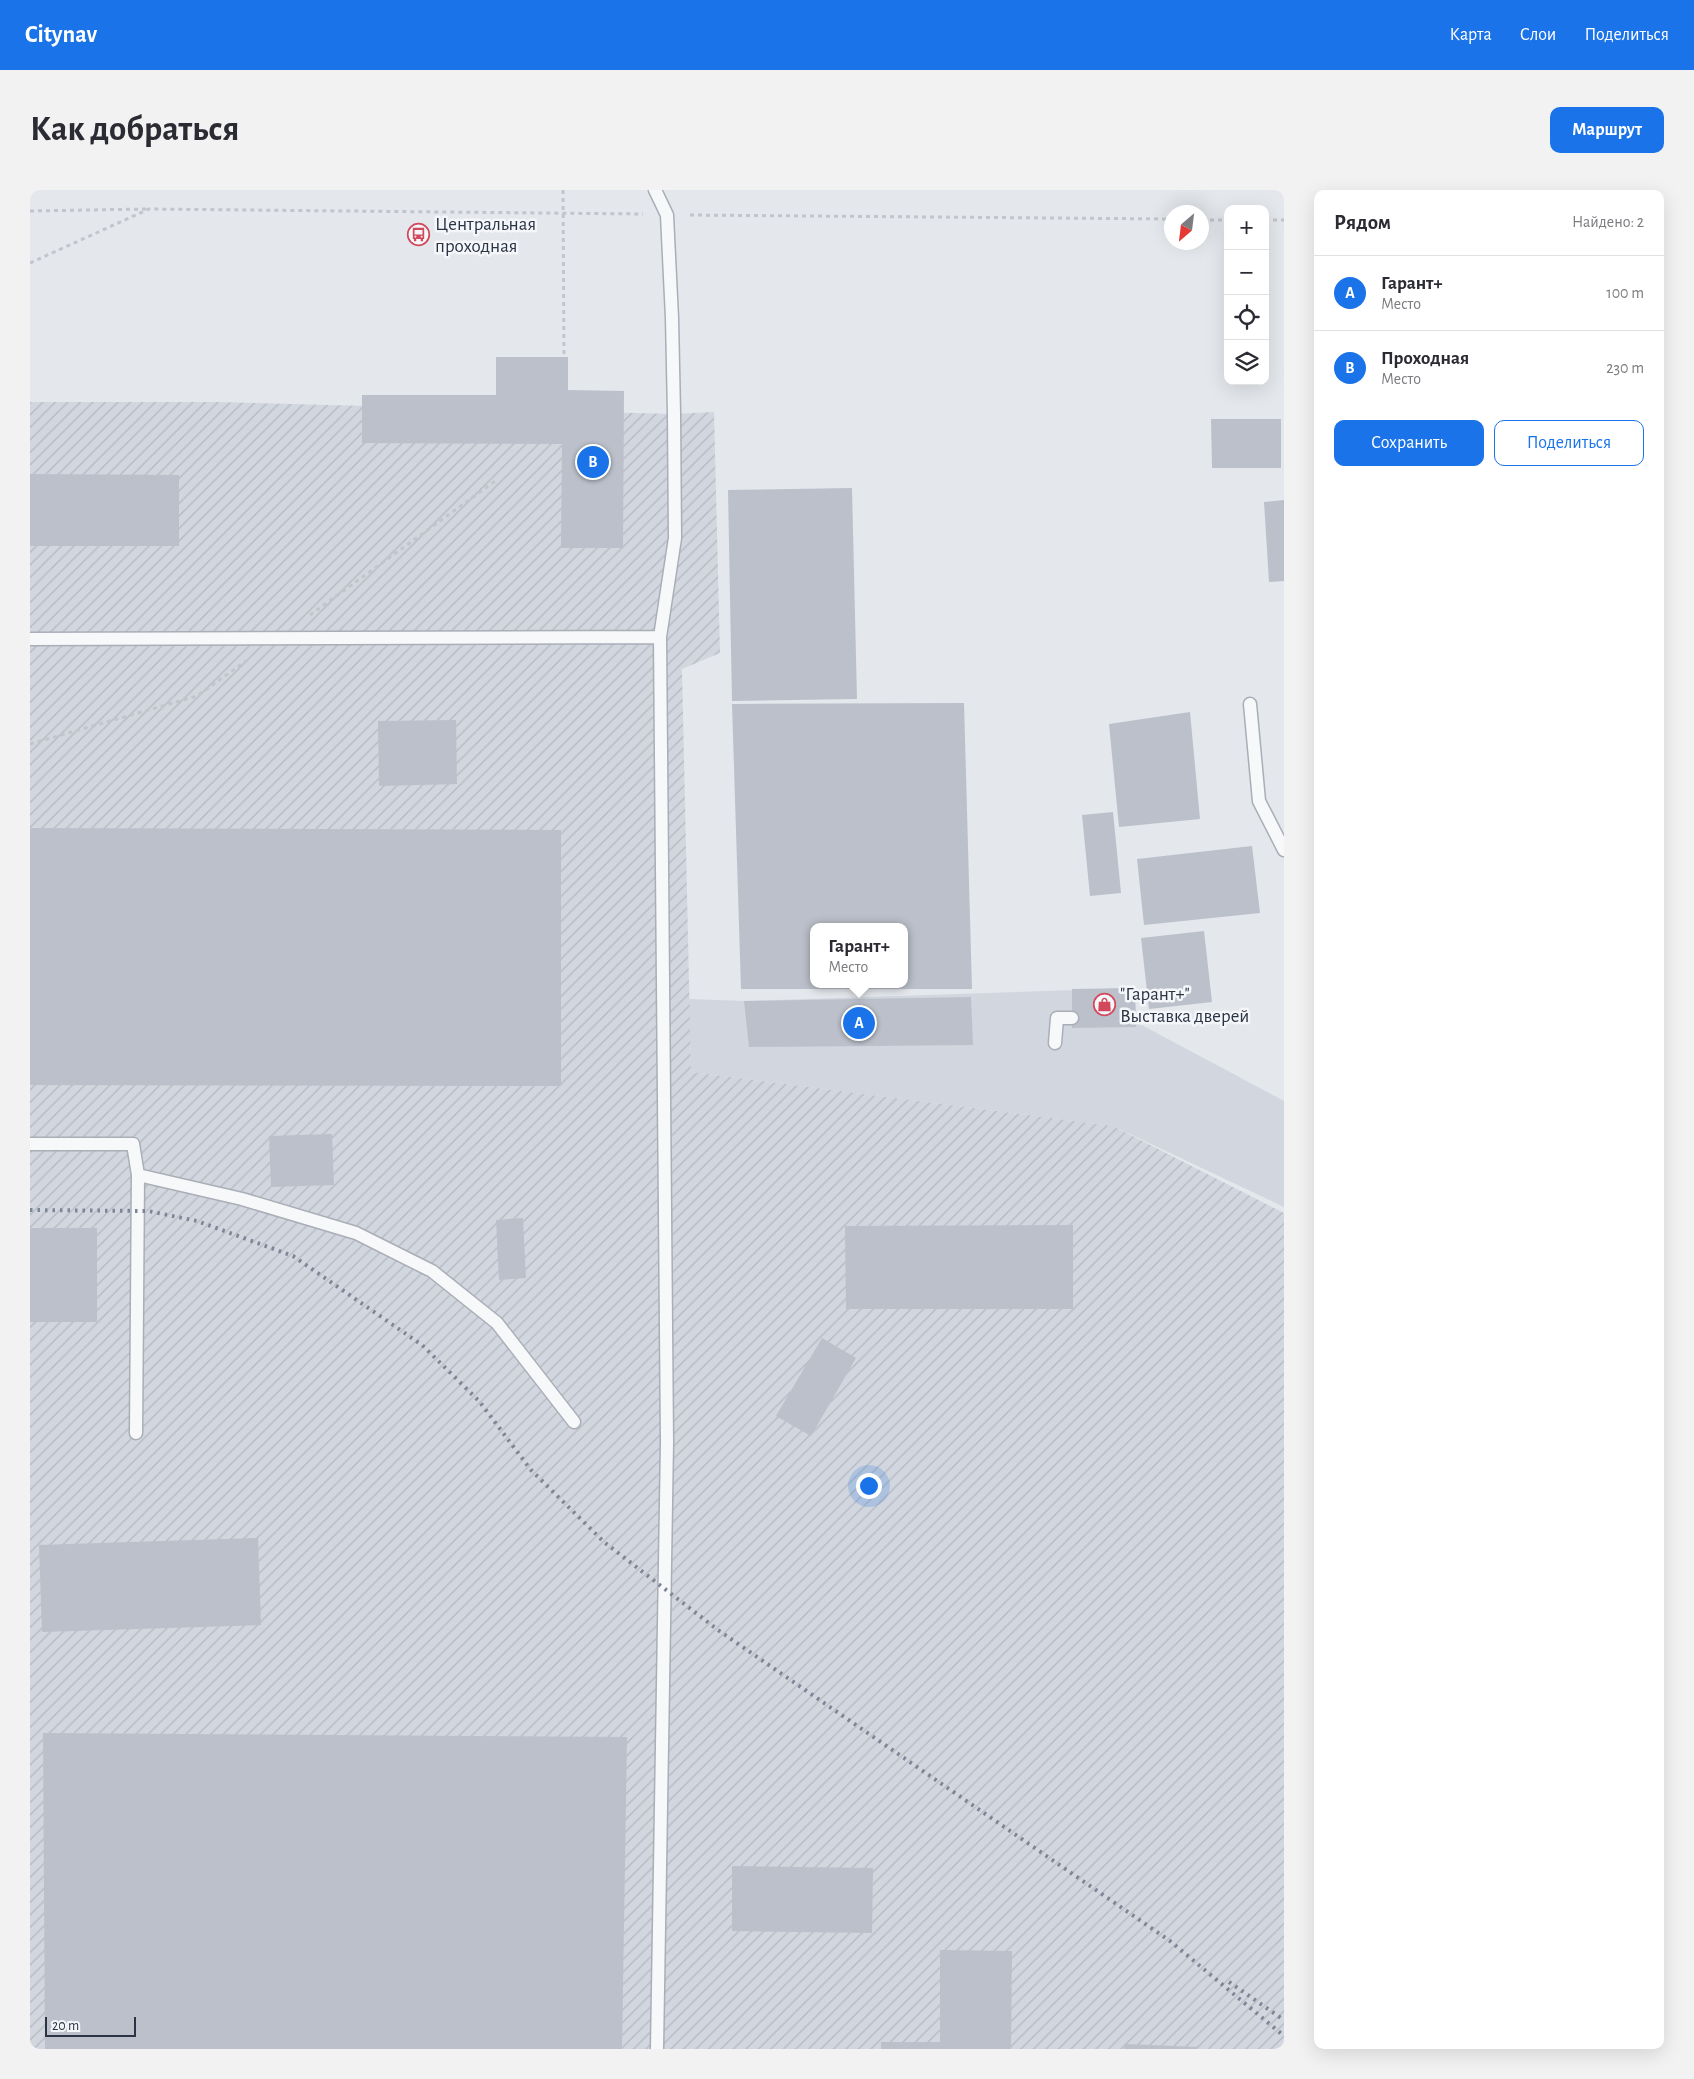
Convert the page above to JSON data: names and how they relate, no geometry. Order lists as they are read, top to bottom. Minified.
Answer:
{"places":{"bus stop":["Центральная проходная"],"shop":["\"Гарант+\" Выставка дверей"]},"scale_bar":"20 m","north":"bottom left","page":{"header":"Citynav","nav":["Карта","Слои","Поделиться"],"buttons":["Маршрут",["Сохранить","Поделиться"]],"title":"Как добраться","heading":["Рядом","Найдено: 2"],"map_buttons":["+","−"],"list":[{"mark":"A","name":"Гарант+","note":"Место","value":"100 m"},{"mark":"B","name":"Проходная","note":"Место","value":"230 m"}],"pins":["B","A"],"popup":["Гарант+","Место"],"scale":"20 m"}}
